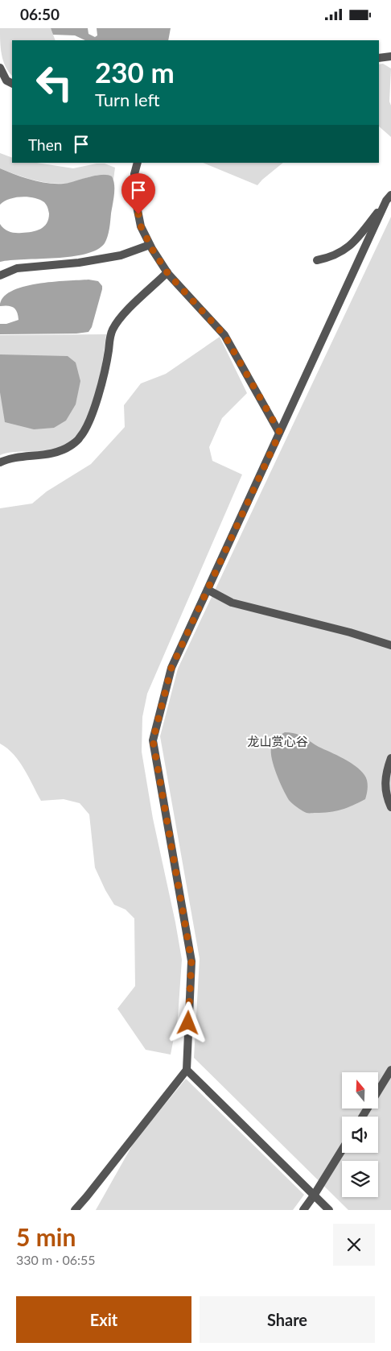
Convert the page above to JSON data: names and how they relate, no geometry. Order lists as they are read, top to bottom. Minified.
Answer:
{"parks":["龙山赏心谷"],"north":"top","page":{"status":"06:50","turn":["230 m","Turn left"],"then":"Then","heading":["5 min","330 m · 06:55"],"buttons":["Exit","Share"]}}
